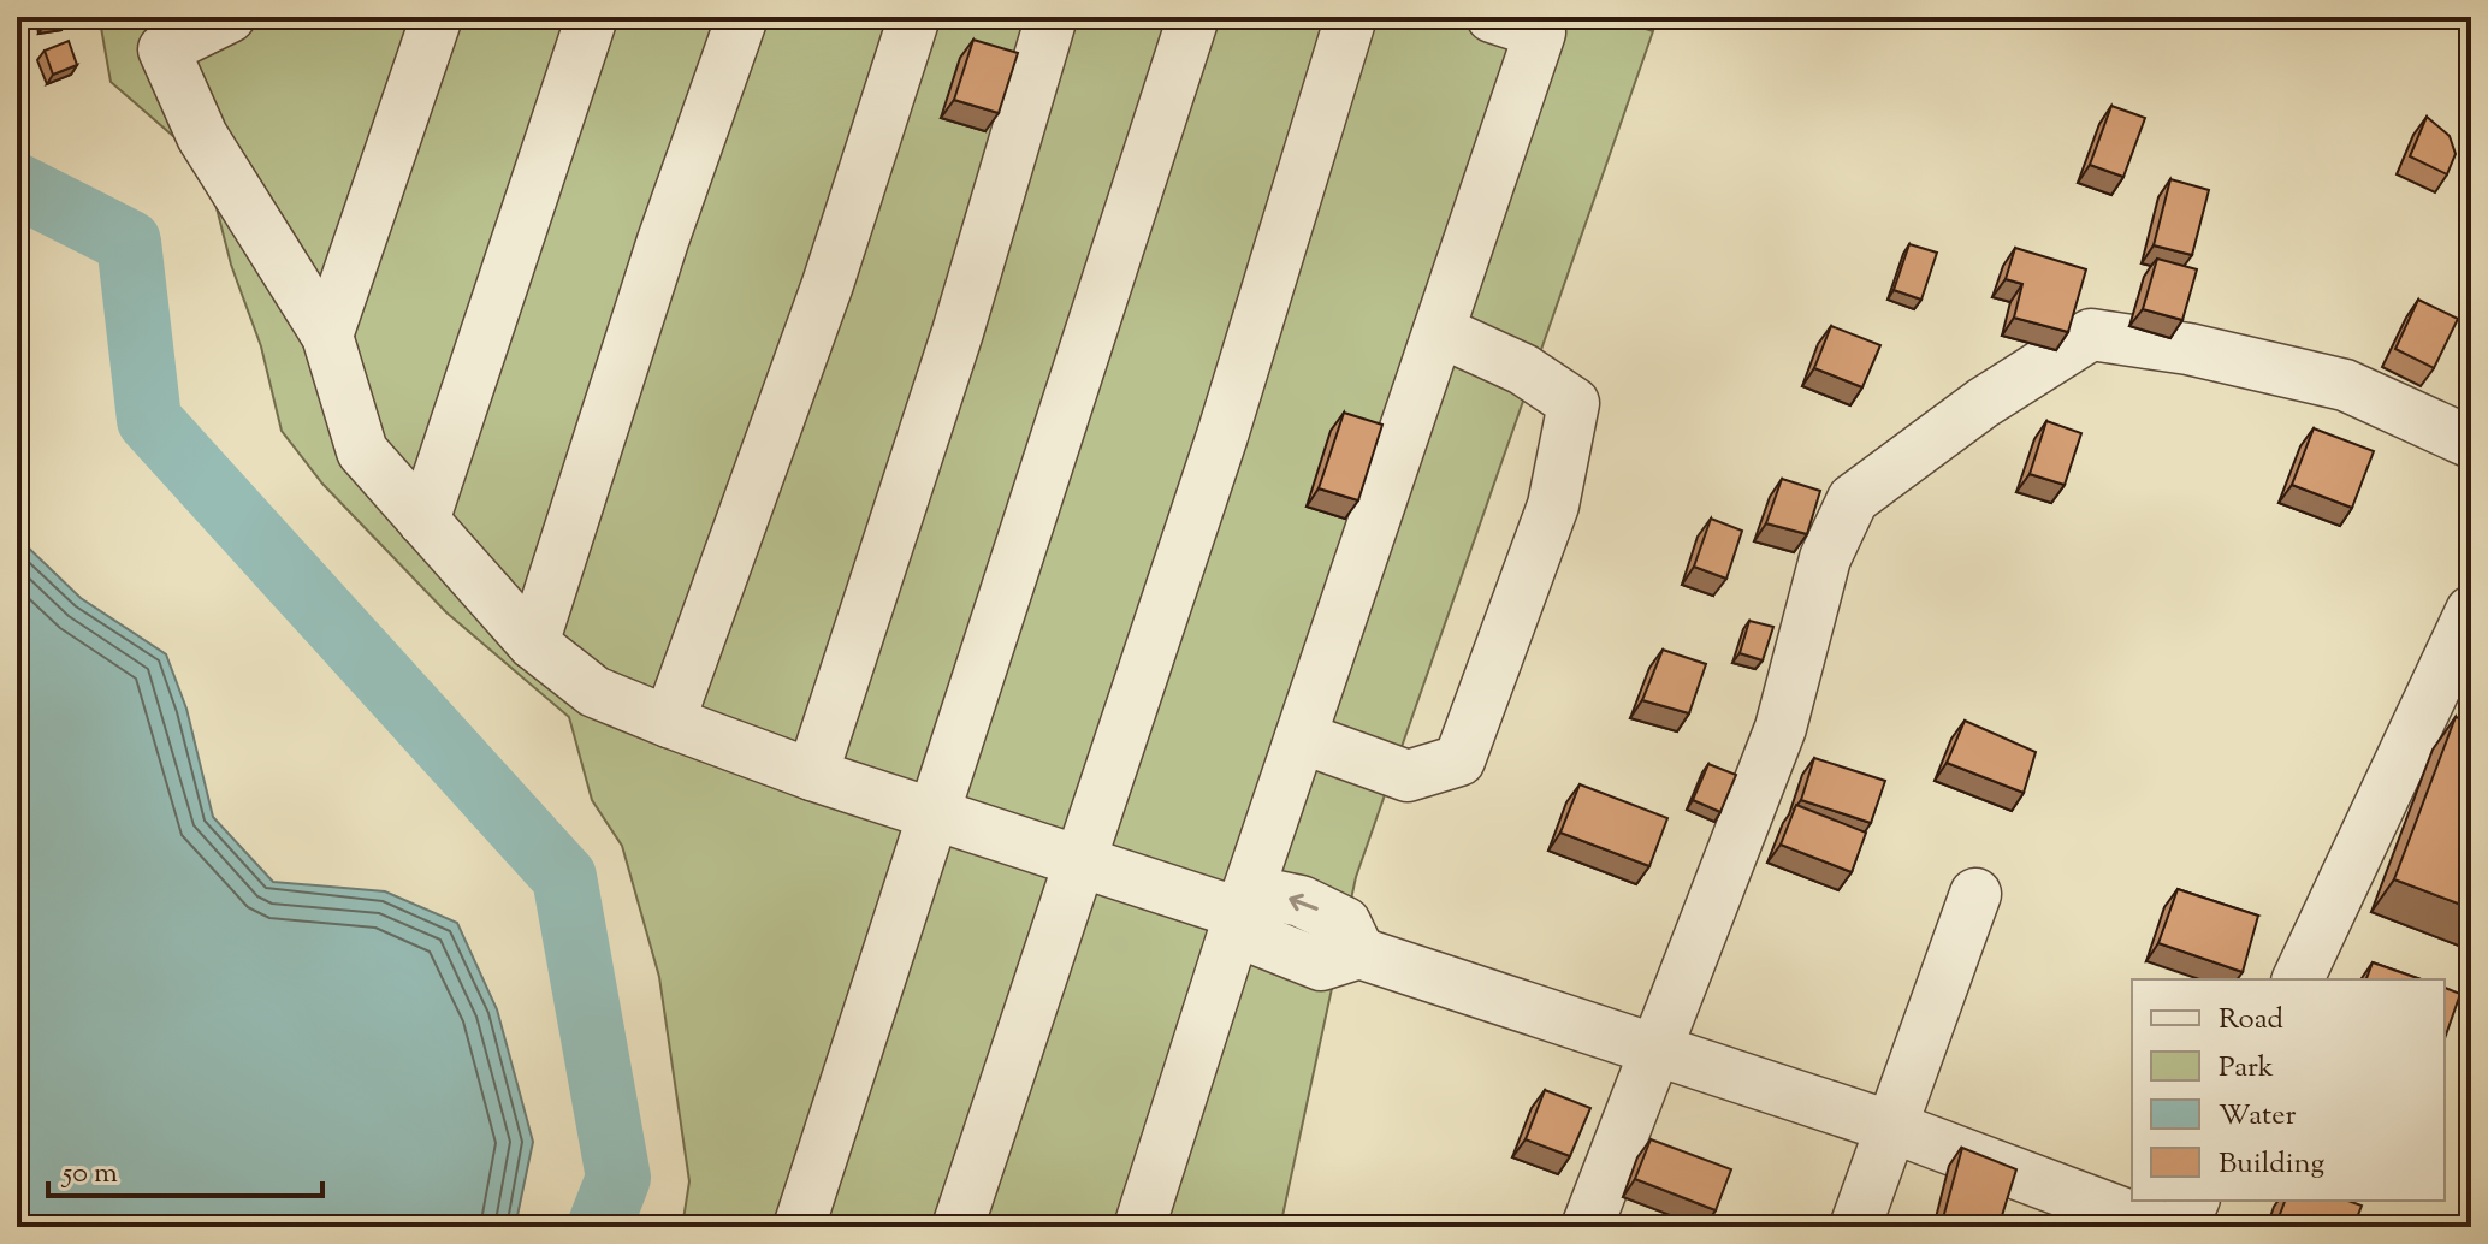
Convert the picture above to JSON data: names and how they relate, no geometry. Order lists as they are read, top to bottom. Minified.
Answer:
{"legend":["Road","Park","Water","Building"],"scale_bar":"50 m"}
